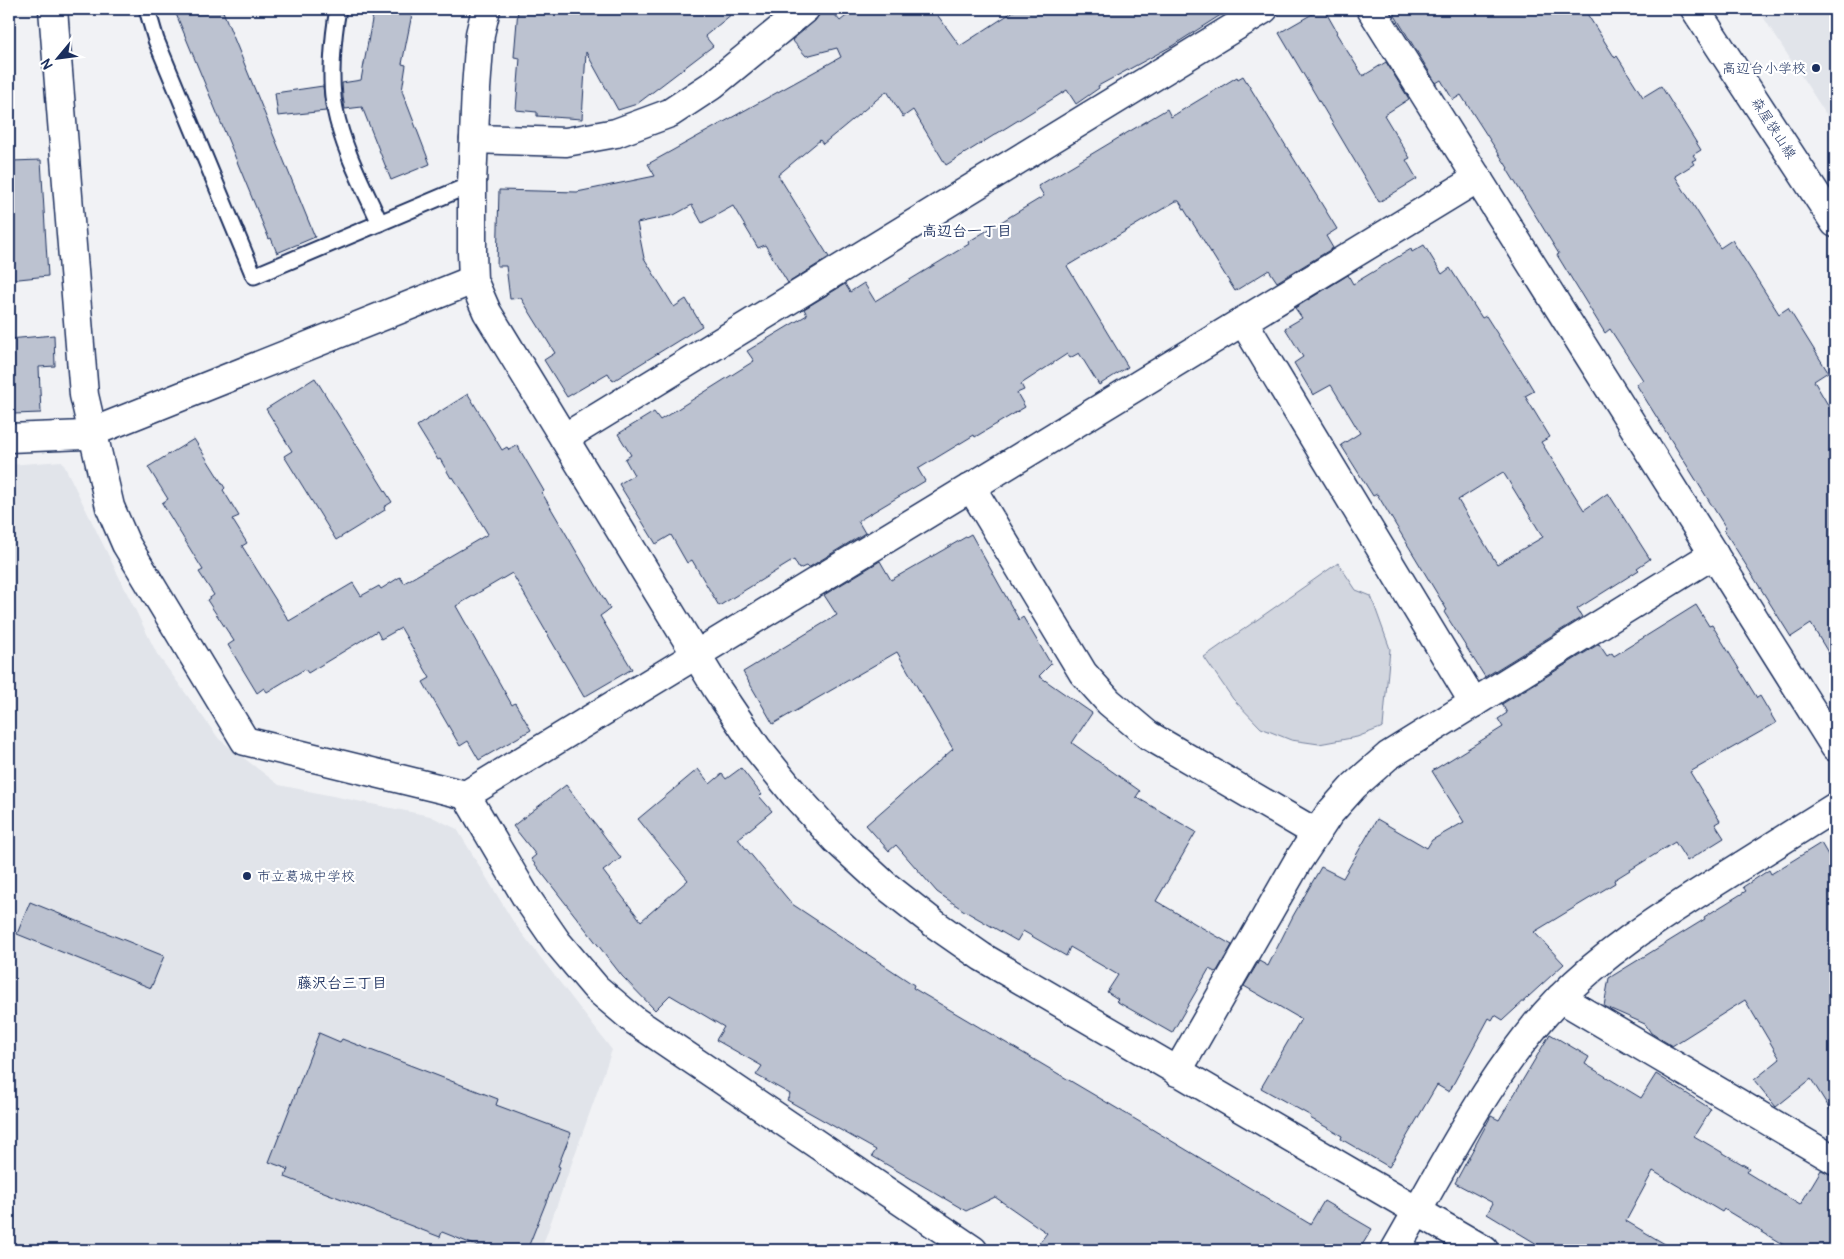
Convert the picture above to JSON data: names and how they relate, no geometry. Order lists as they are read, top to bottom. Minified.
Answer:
{"streets":{"street":["森屋狭山線"]},"districts":["高辺台一丁目","藤沢台三丁目"],"places":["高辺台小学校","市立葛城中学校"],"north":"bottom left"}
